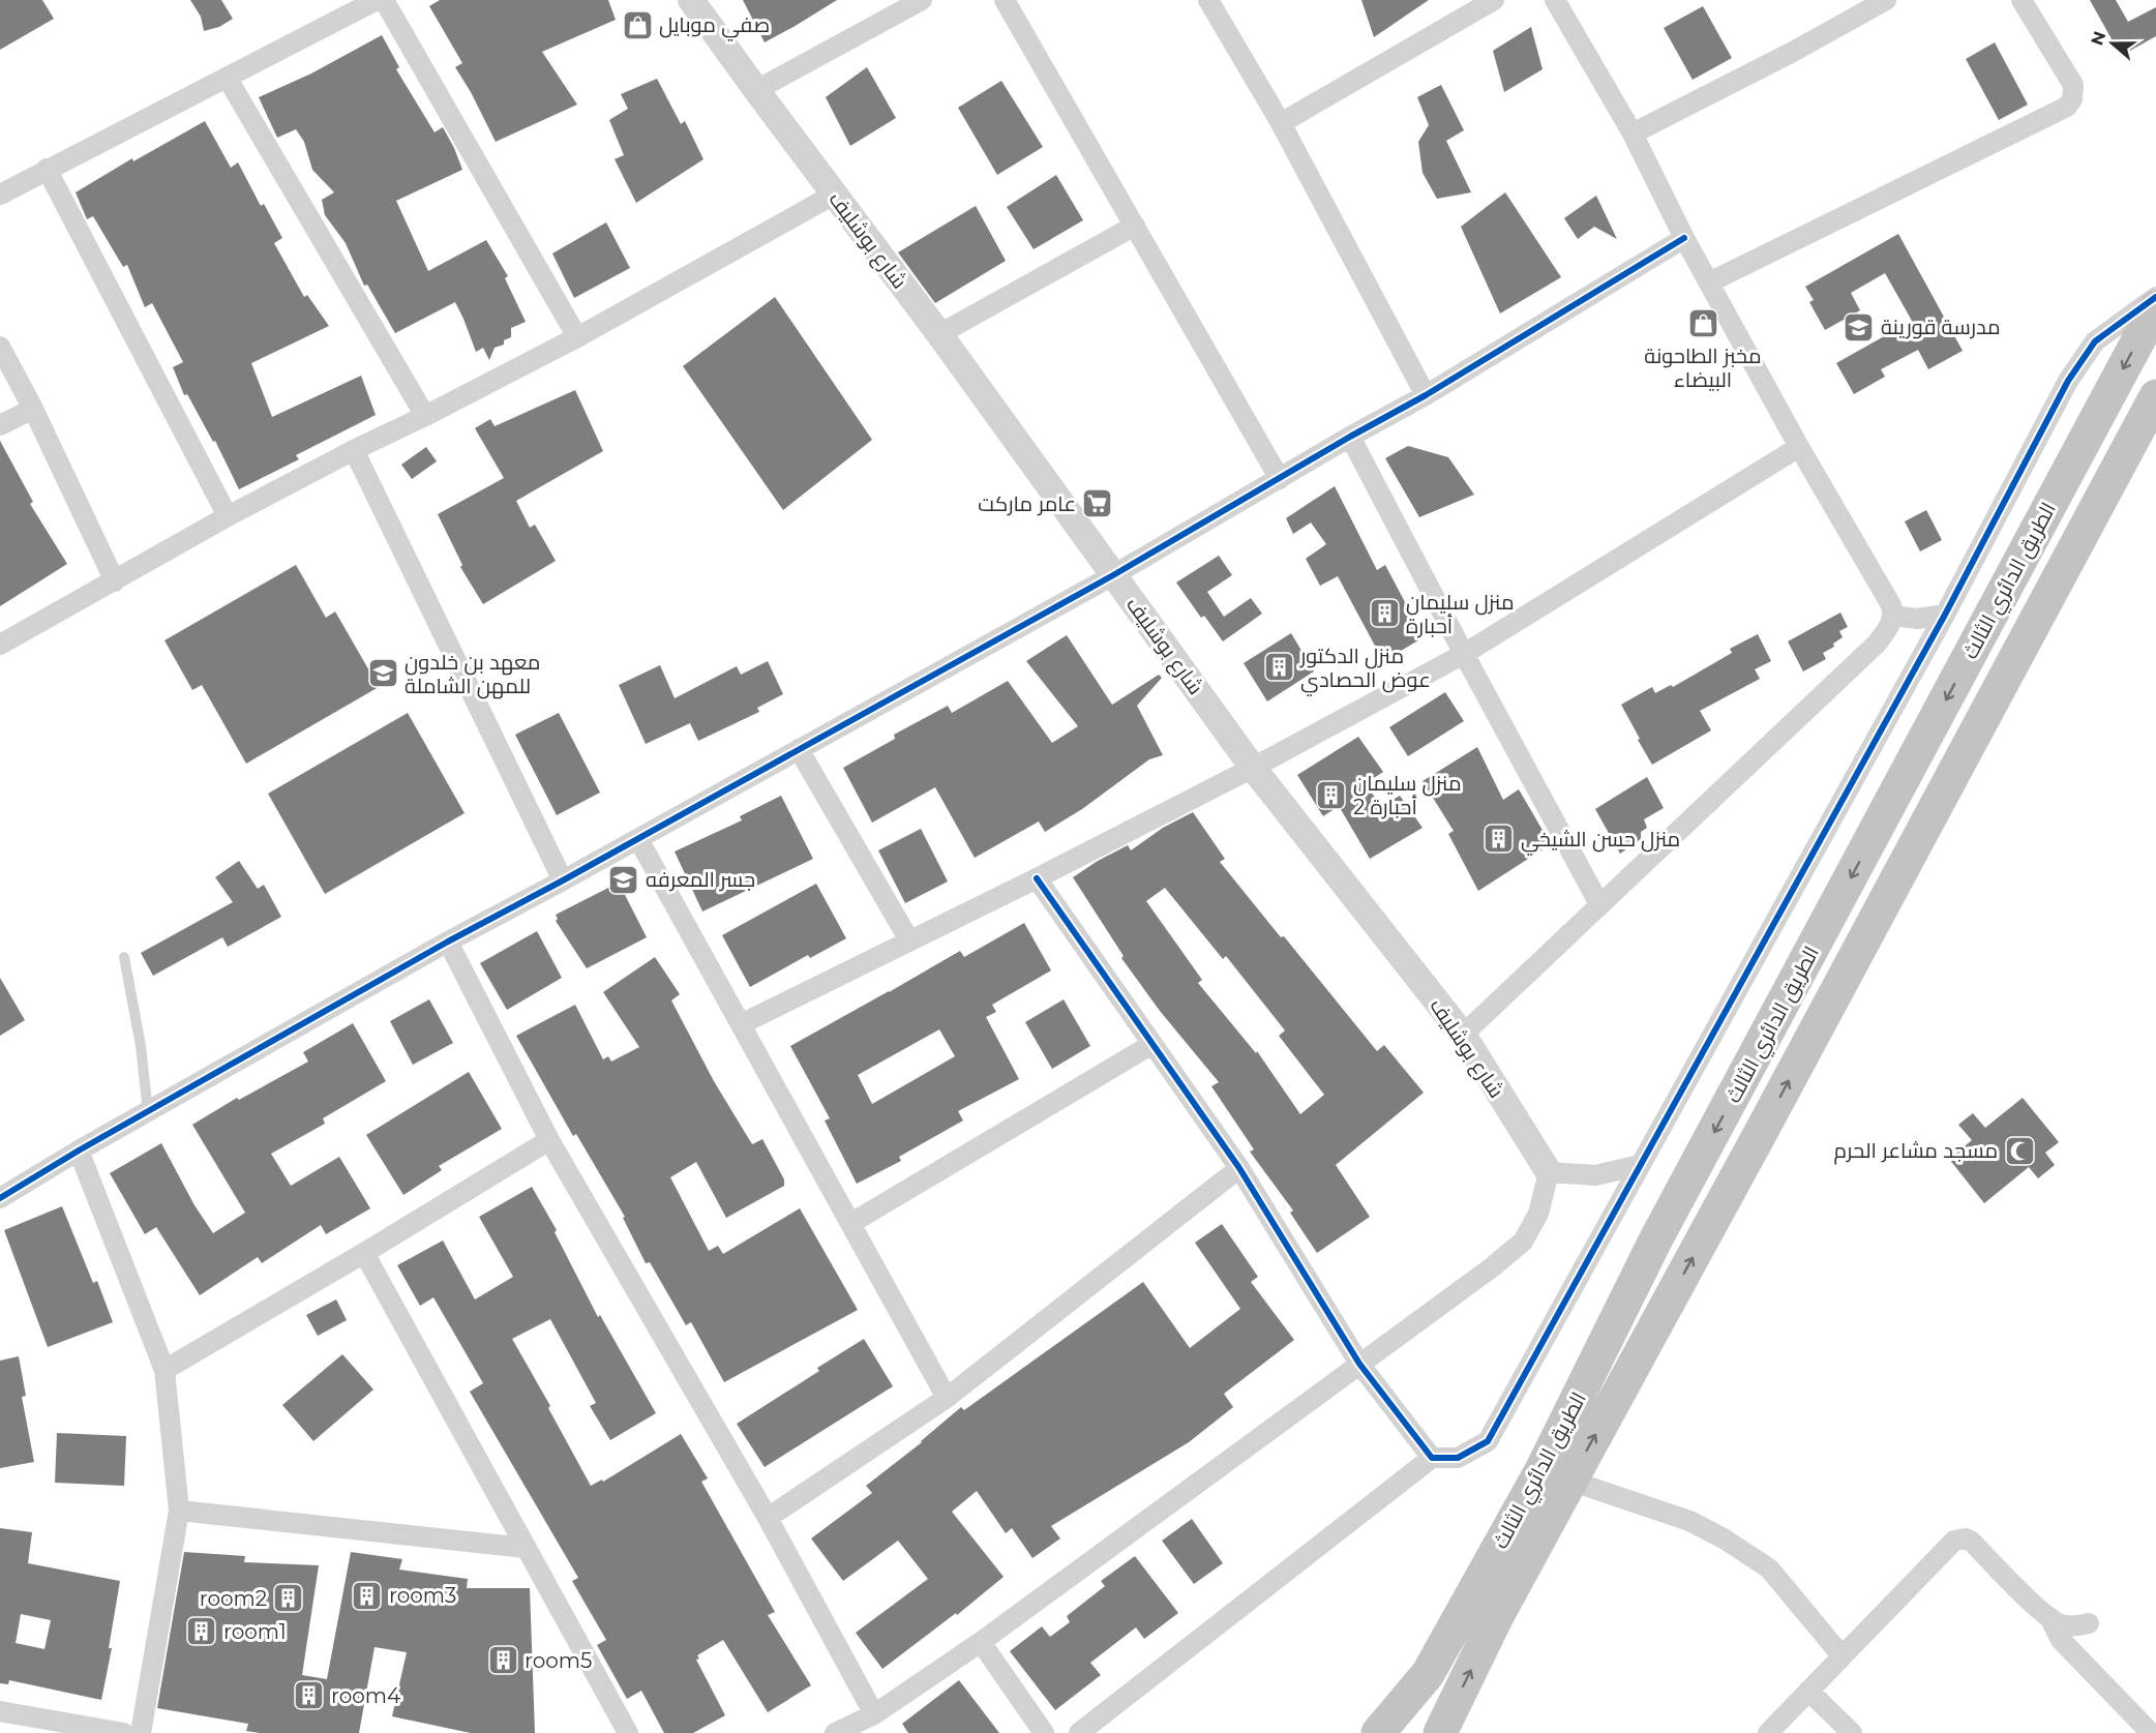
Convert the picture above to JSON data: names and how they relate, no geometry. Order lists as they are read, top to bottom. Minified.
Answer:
{"streets":{"highway":["الطريق الدائري الثالث"],"street":["شارع بوشليف"]},"places":{"shop":["صفي موبايل","مخبز الطاحونة البيضاء"],"school or university":["مدرسة قورينة","معهد بن خلدون للمهن الشاملة","جسر المعرفه"],"supermarket":["عامر ماركت"],"building":["منزل سليمان أحبارة","منزل الدكتور عوض الحصادي","منزل سليمان أحبارة 2","منزل حسن الشيخي","room3","room2","room1","room5","room4"],"mosque":["مسجد مشاعر الحرم"]},"north":"left"}
